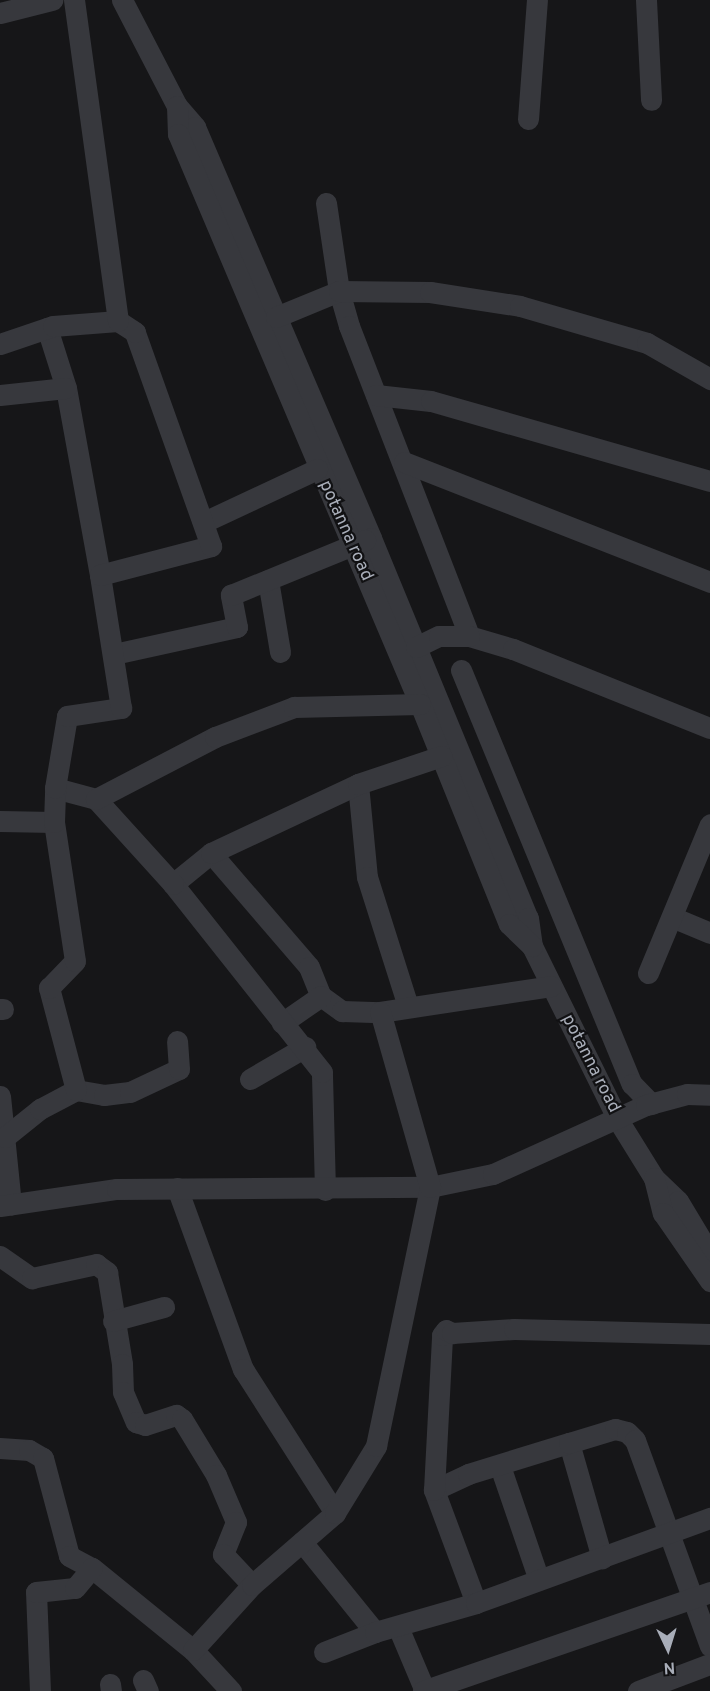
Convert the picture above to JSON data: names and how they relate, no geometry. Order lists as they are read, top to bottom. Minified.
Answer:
{"streets":{"street":["potanna road"]},"north":"bottom"}
